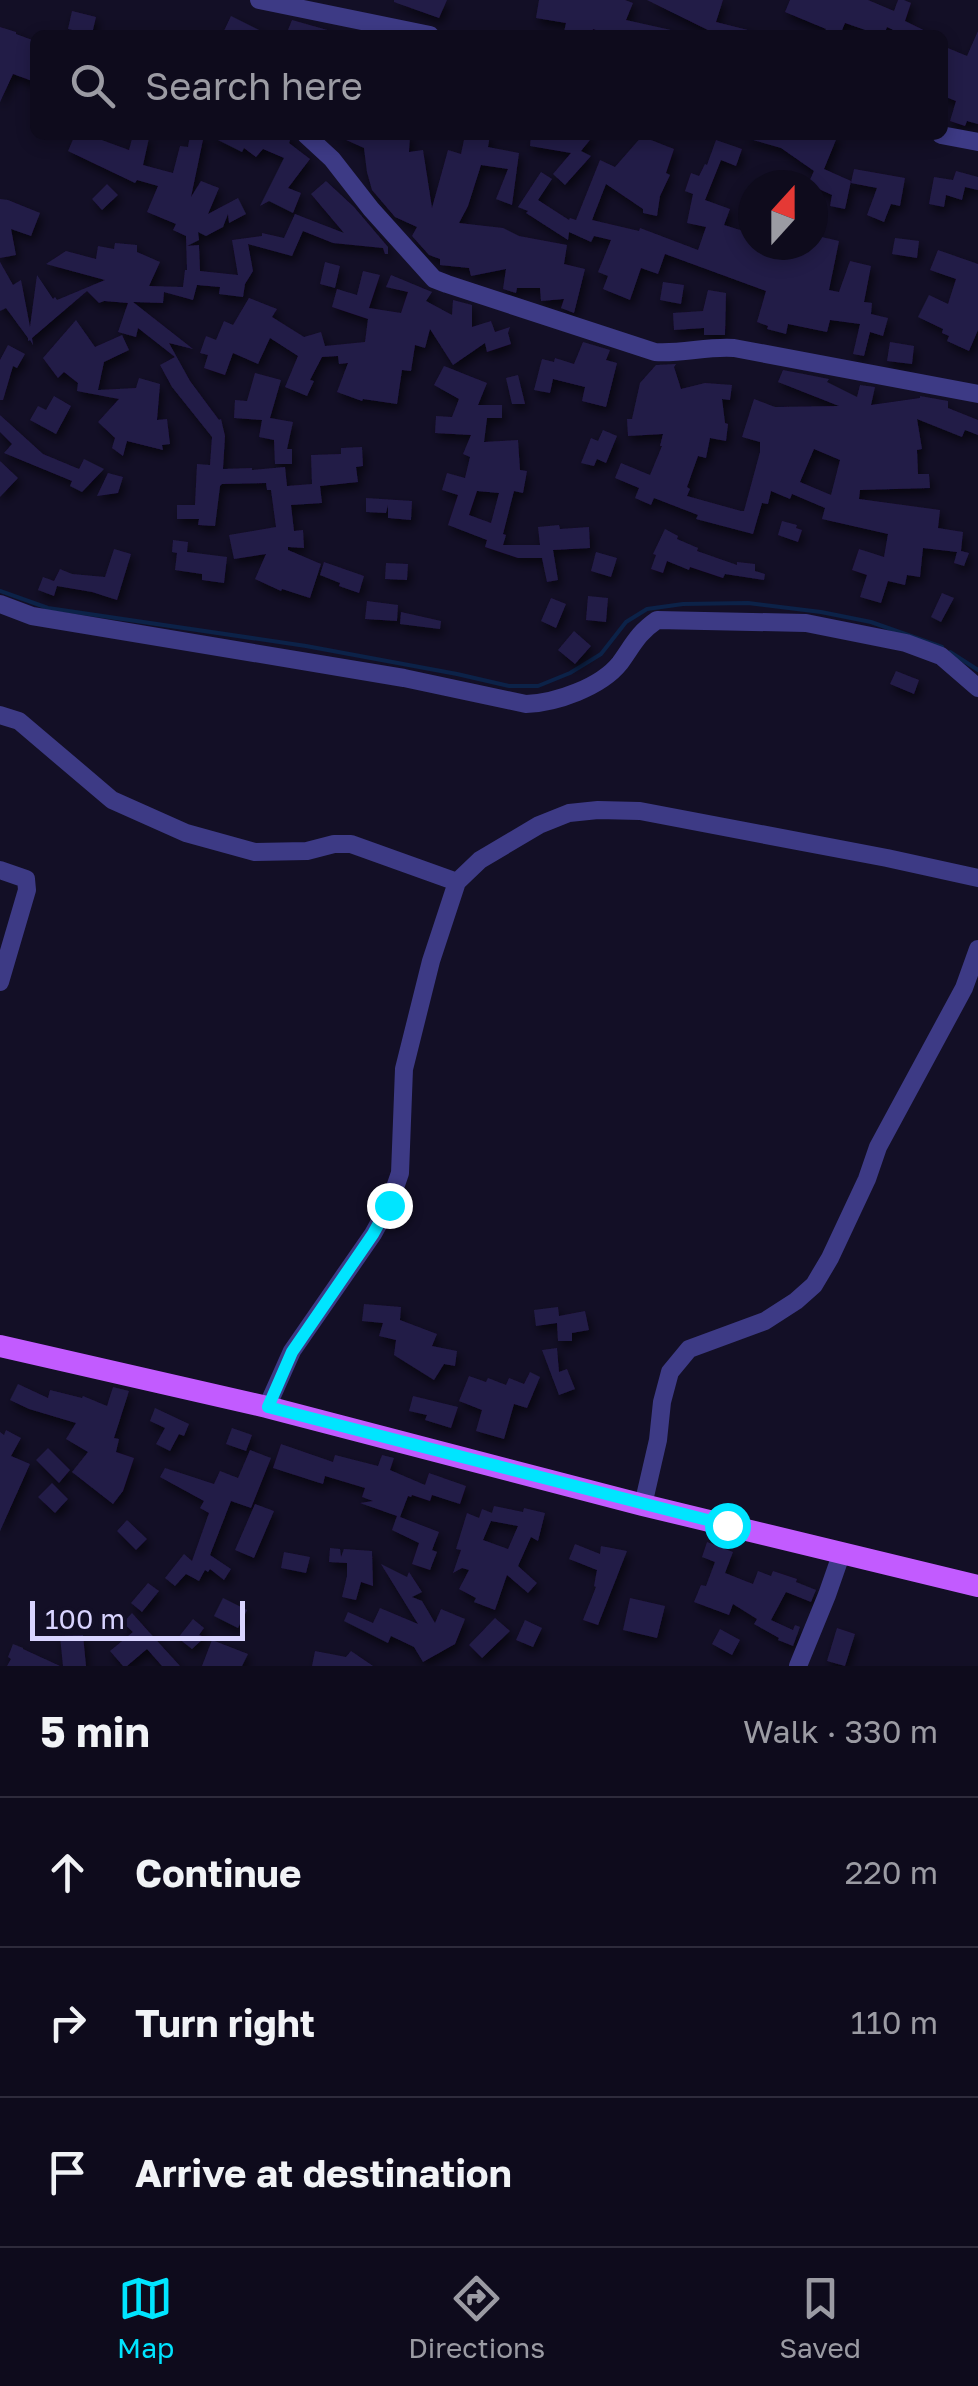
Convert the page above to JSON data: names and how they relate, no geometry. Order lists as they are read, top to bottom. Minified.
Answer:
{"scale_bar":"100 m","north":"top","page":{"search":"Search here","scale":"100 m","heading":["5 min","Walk · 330 m"],"list":[["Continue","220 m"],["Turn right","110 m"],"Arrive at destination"],"nav":["Map","Directions","Saved"]}}
